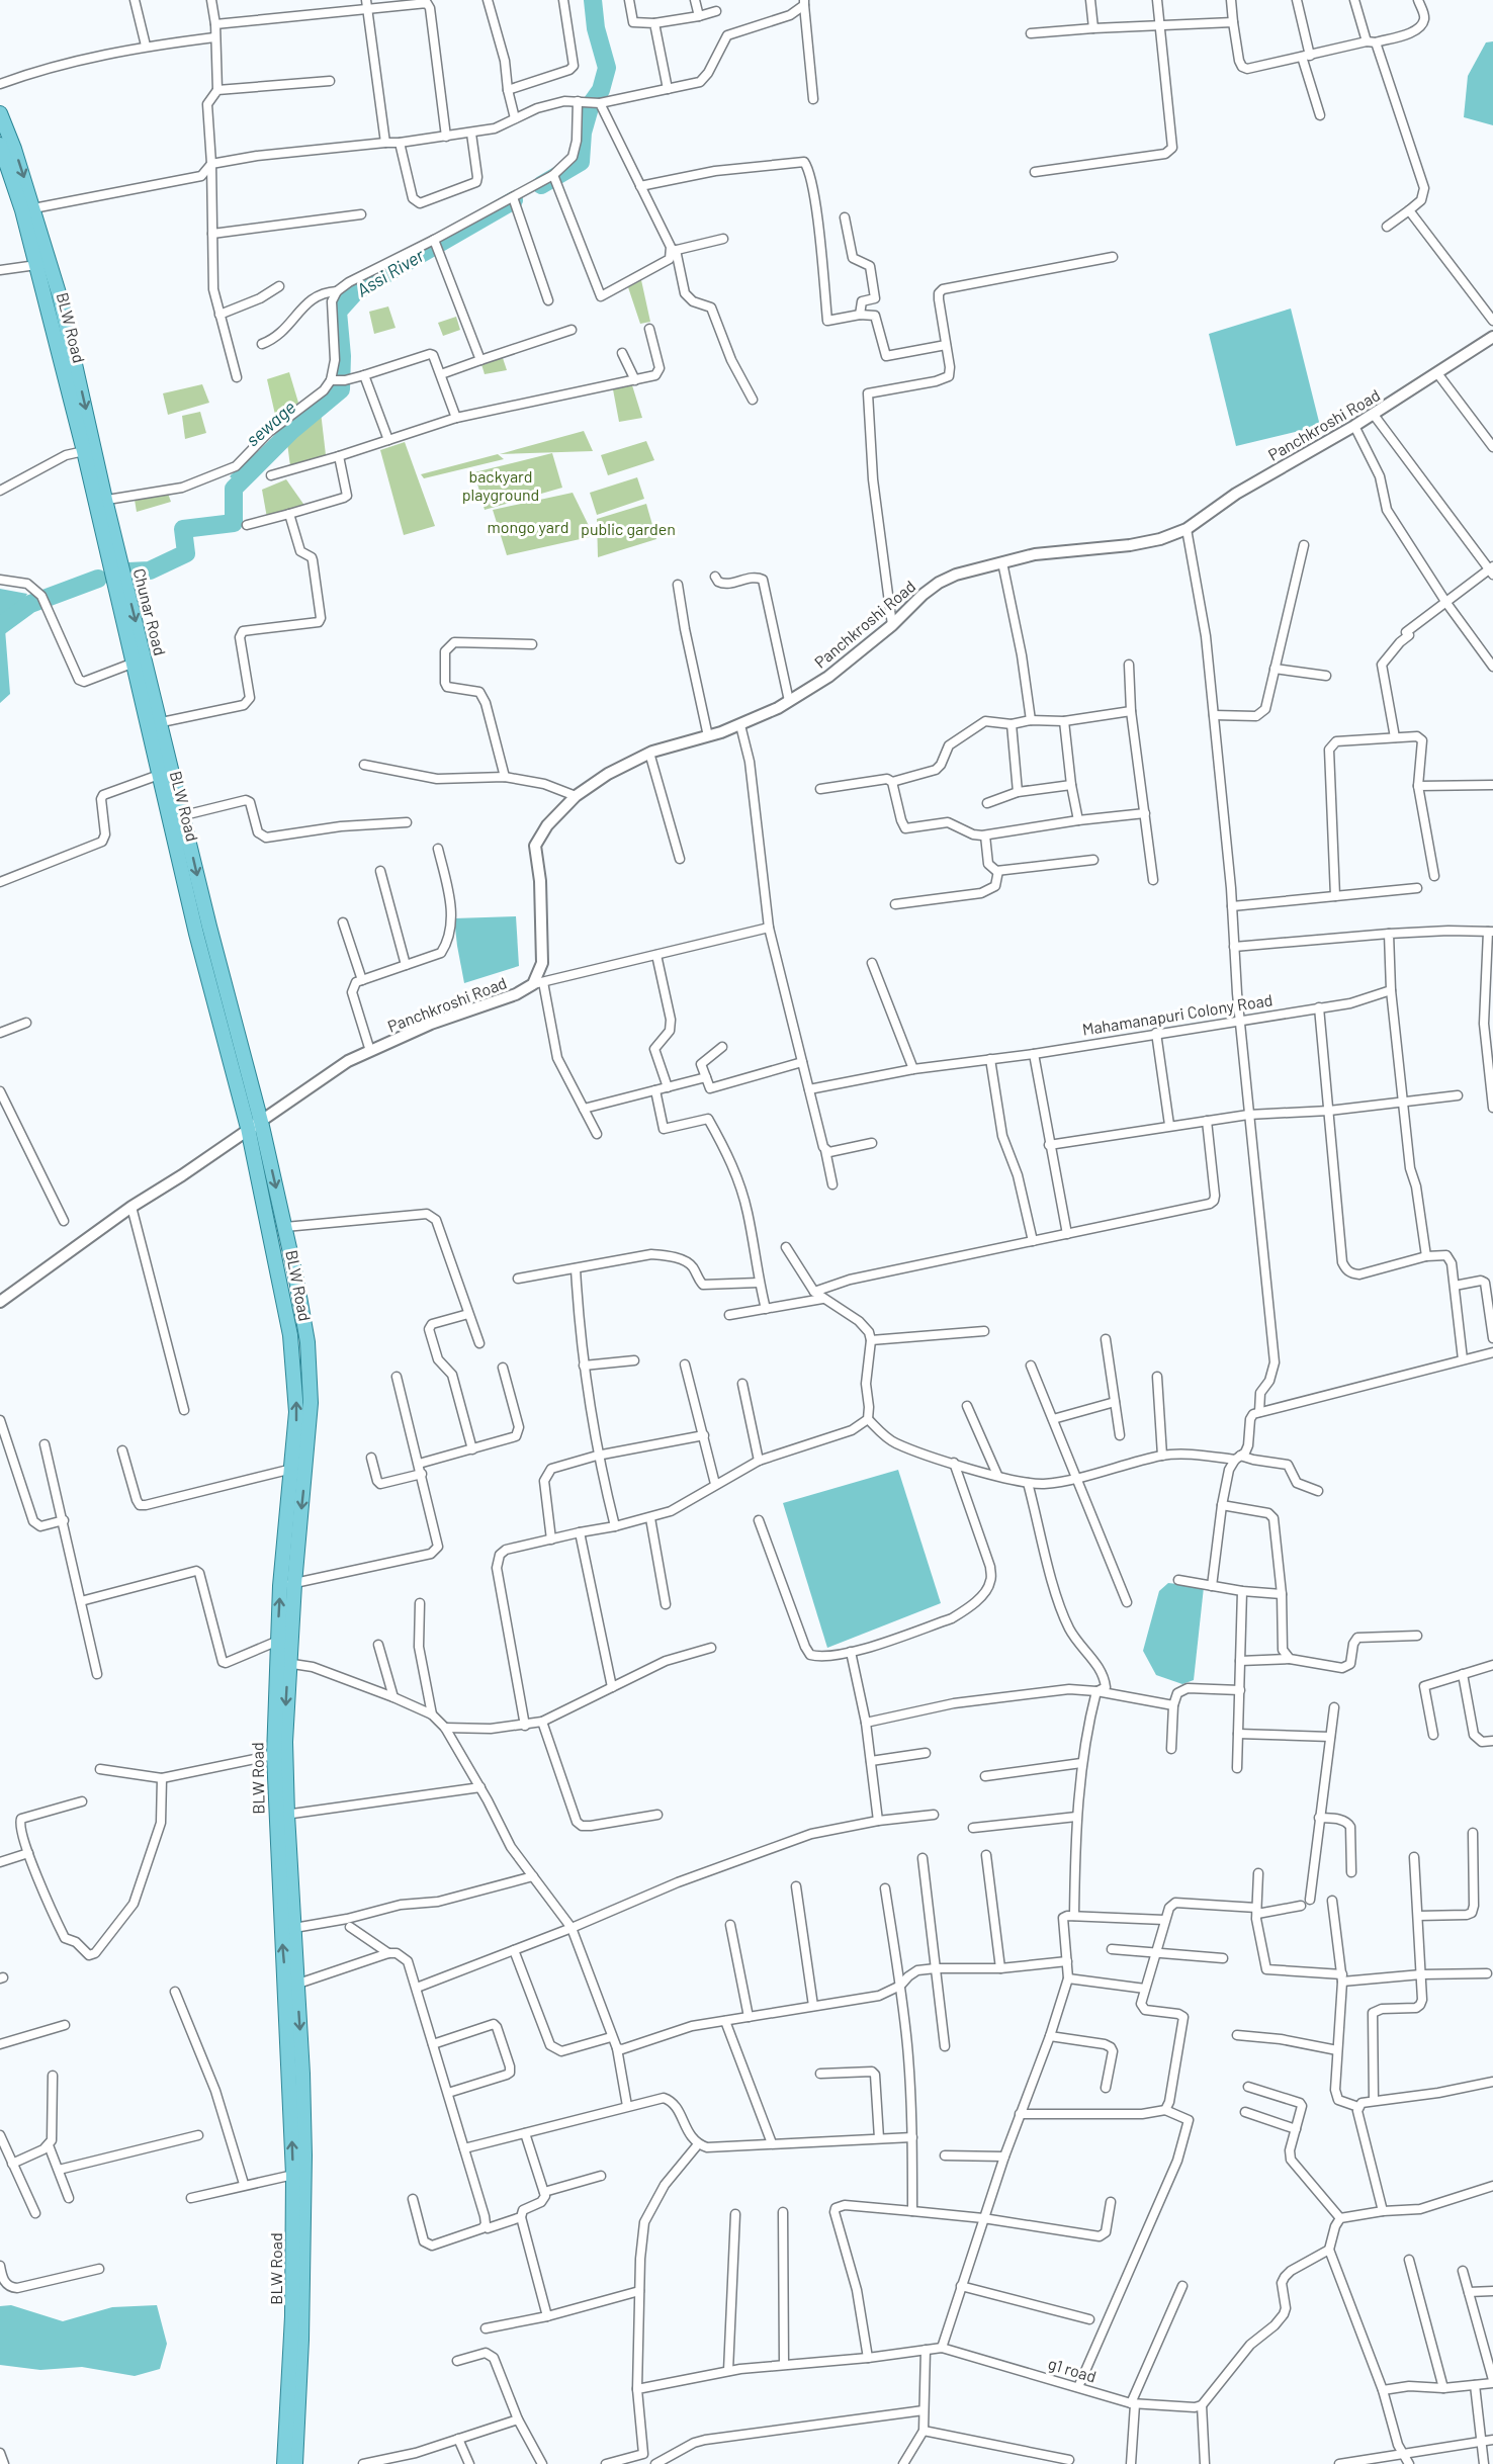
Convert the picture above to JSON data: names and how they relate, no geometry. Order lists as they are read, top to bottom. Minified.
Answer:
{"streets":{"main road":["BLW Road","Chunar Road"],"street":["Panchkroshi Road","Mahamanapuri Colony Road","g1 road"]},"crossings":[["BLW Road","Panchkroshi Road"],["BLW Road","Chunar Road"]],"one_way":["Chunar Road"],"water":["Assi River","sewage"],"parks":["backyard playground","mongo yard","public garden"]}
